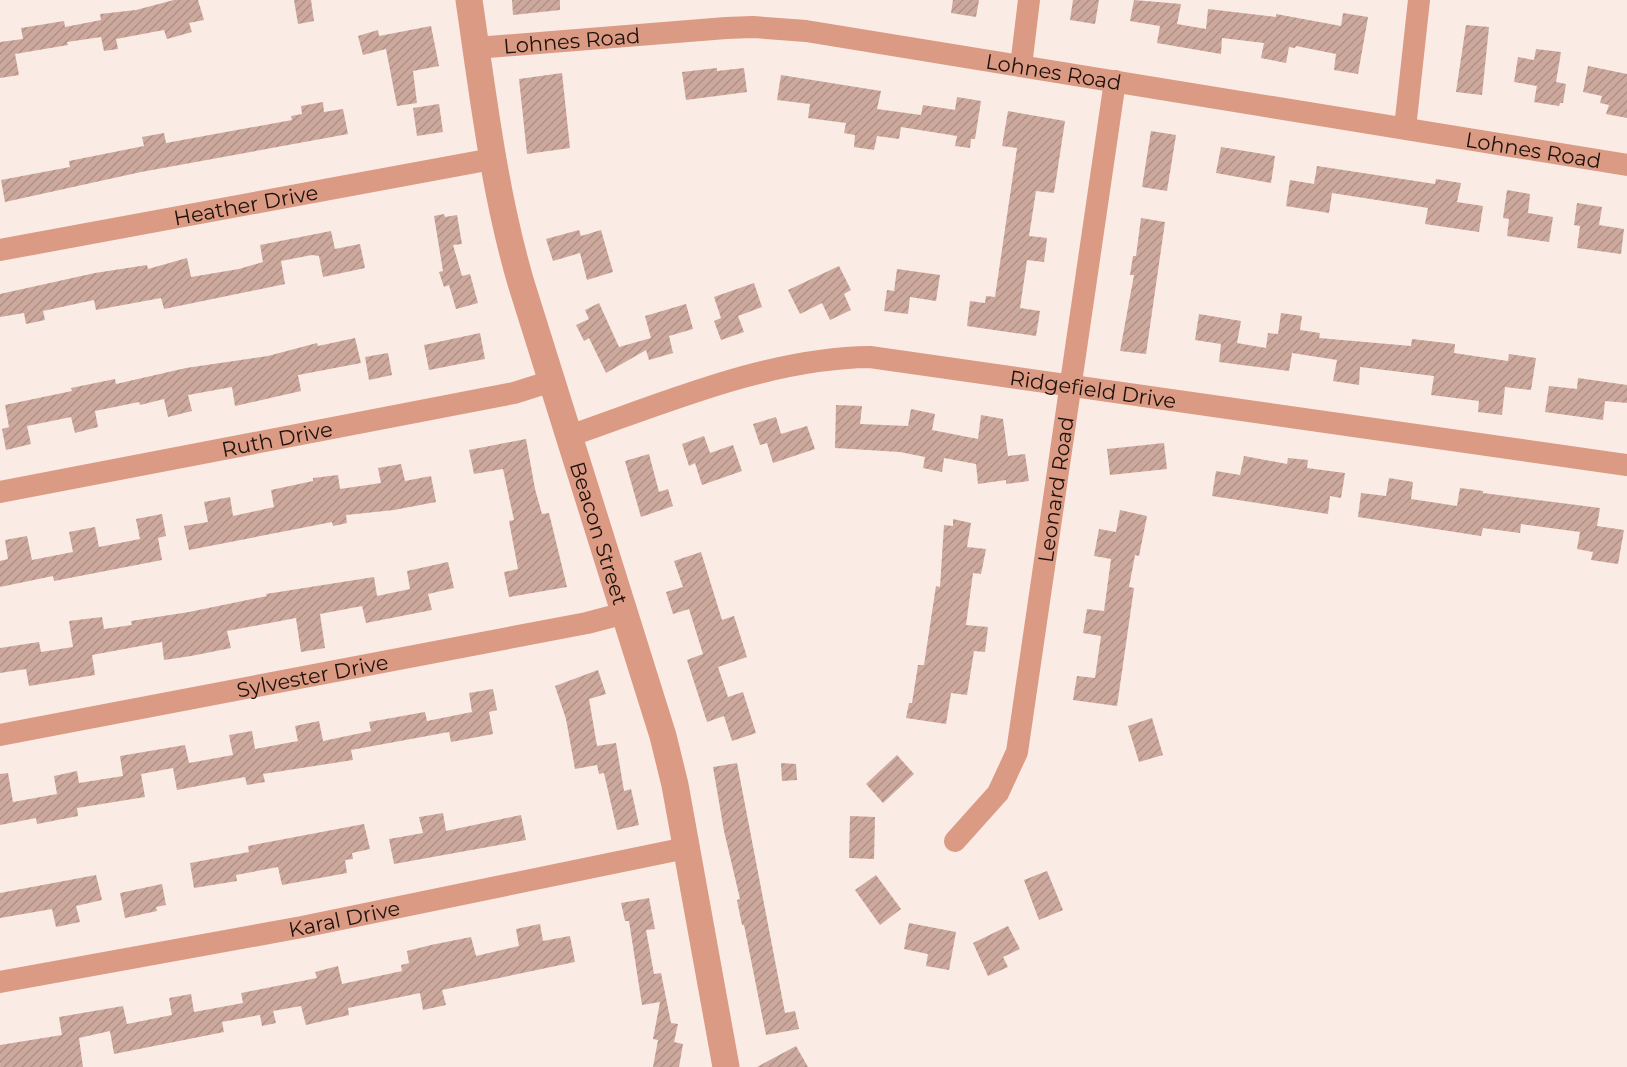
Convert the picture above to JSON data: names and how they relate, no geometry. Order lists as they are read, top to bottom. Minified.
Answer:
{"streets":{"street":["Lohnes Road","Heather Drive","Ridgefield Drive","Ruth Drive","Leonard Road","Beacon Street","Sylvester Drive","Karal Drive"]},"crossings":[["Lohnes Road","Leonard Road"],["Lohnes Road","Beacon Street"],["Heather Drive","Beacon Street"],["Ridgefield Drive","Leonard Road"],["Ridgefield Drive","Beacon Street"],["Ruth Drive","Beacon Street"],["Beacon Street","Sylvester Drive"],["Beacon Street","Karal Drive"]]}
